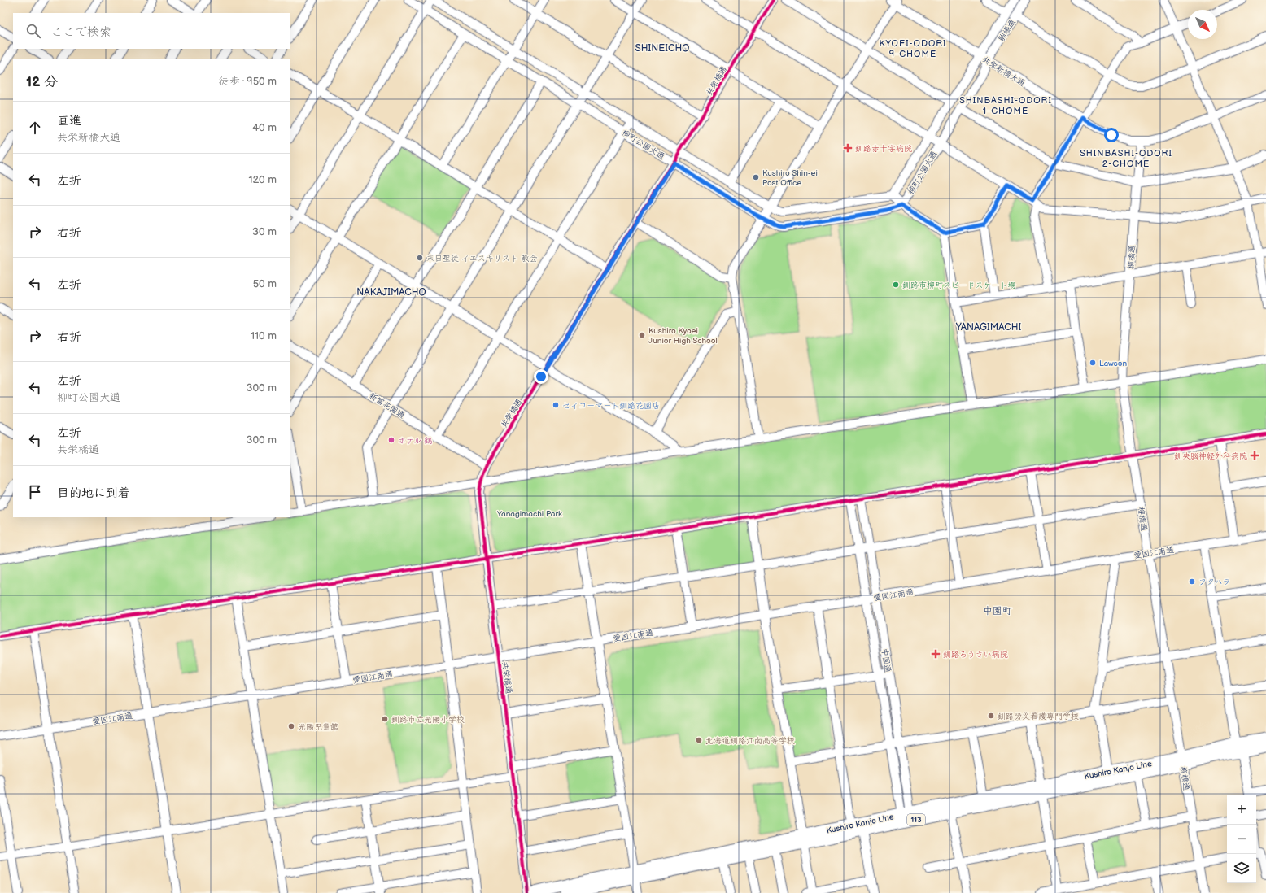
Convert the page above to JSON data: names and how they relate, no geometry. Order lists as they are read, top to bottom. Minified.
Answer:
{"streets":{"main road":["Kushiro Kanjo Line","113"],"street":["駒場通","共栄新橋大通","共栄橋通","柳町公園大通","柳橋通","新富花園通","愛国江南通","中園通"]},"crossings":[["駒場通","共栄新橋大通"],["駒場通","柳町公園大通"],["共栄新橋大通","柳町公園大通"],["共栄新橋大通","柳橋通"],["共栄橋通","柳町公園大通"],["共栄橋通","新富花園通"],["共栄橋通","愛国江南通"],["柳橋通","愛国江南通"],["柳橋通","Kushiro Kanjo Line"],["愛国江南通","中園通"],["中園通","Kushiro Kanjo Line"]],"districts":["KYOEI-ODORI 9-CHOME","SHINEICHO","SHINBASHI-ODORI 1-CHOME","SHINBASHI-ODORI 2-CHOME","NAKAJIMACHO","YANAGIMACHI","中園町"],"parks":["Yanagimachi Park"],"places":{"health":["釧路赤十字病院","釧央脳神経外科病院","釧路ろうさい病院"],"other":["Kushiro Shin-ei Post Office","末日聖徒 イエスキリスト 教会","釧路市柳町スピードスケート場","Kushiro Kyoei Junior High School","Lawson","セイコーマート釧路花園店","ホテル 鶴","フクハラ","釧路労災看護専門学校","釧路市立光陽小学校","光陽児童館","北海道釧路江南高等学校"]},"north":"bottom right","page":{"search":"ここで検索","heading":["12 分","徒歩 · 950 m"],"list":[["直進","共栄新橋大通","40 m"],["左折","120 m"],["右折","30 m"],["左折","50 m"],["右折","110 m"],["左折","柳町公園大通","300 m"],["左折","共栄橋通","300 m"],"目的地に到着"],"map_buttons":["+","−"]}}
